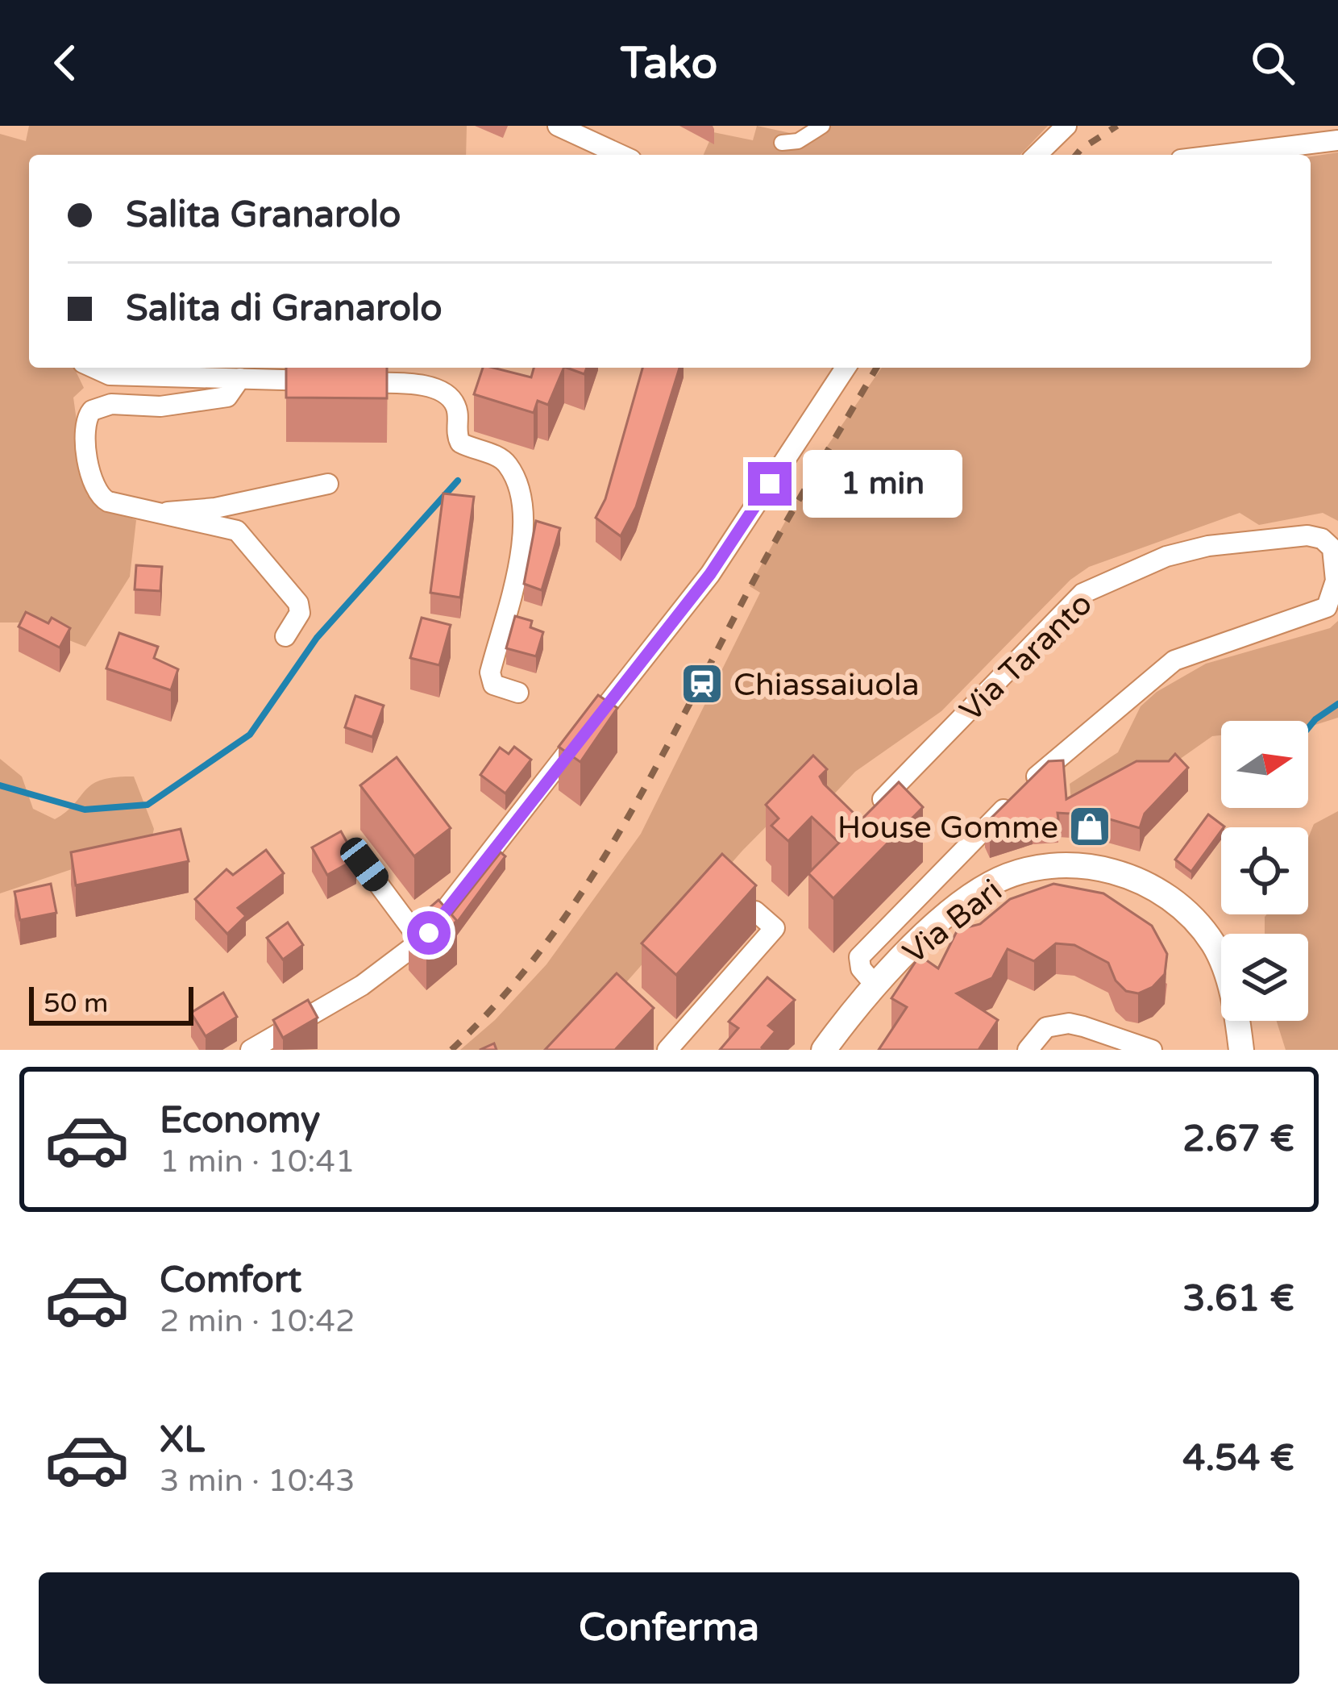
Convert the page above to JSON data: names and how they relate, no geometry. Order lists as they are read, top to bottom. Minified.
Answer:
{"streets":{"street":["Via Taranto","Via Bari"]},"crossings":[["Via Taranto","Via Bari"]],"places":{"station":["Chiassaiuola"],"shop":["House Gomme"]},"scale_bar":"50 m","north":"right","page":{"header":"Tako","banner":["Salita Granarolo","Salita di Granarolo"],"bubble":"1 min","scale":"50 m","list":[{"name":"Economy","note":"1 min · 10:41","value":"2.67 €"},{"name":"Comfort","note":"2 min · 10:42","value":"3.61 €"},{"name":"XL","note":"3 min · 10:43","value":"4.54 €"}],"buttons":"Conferma"}}
